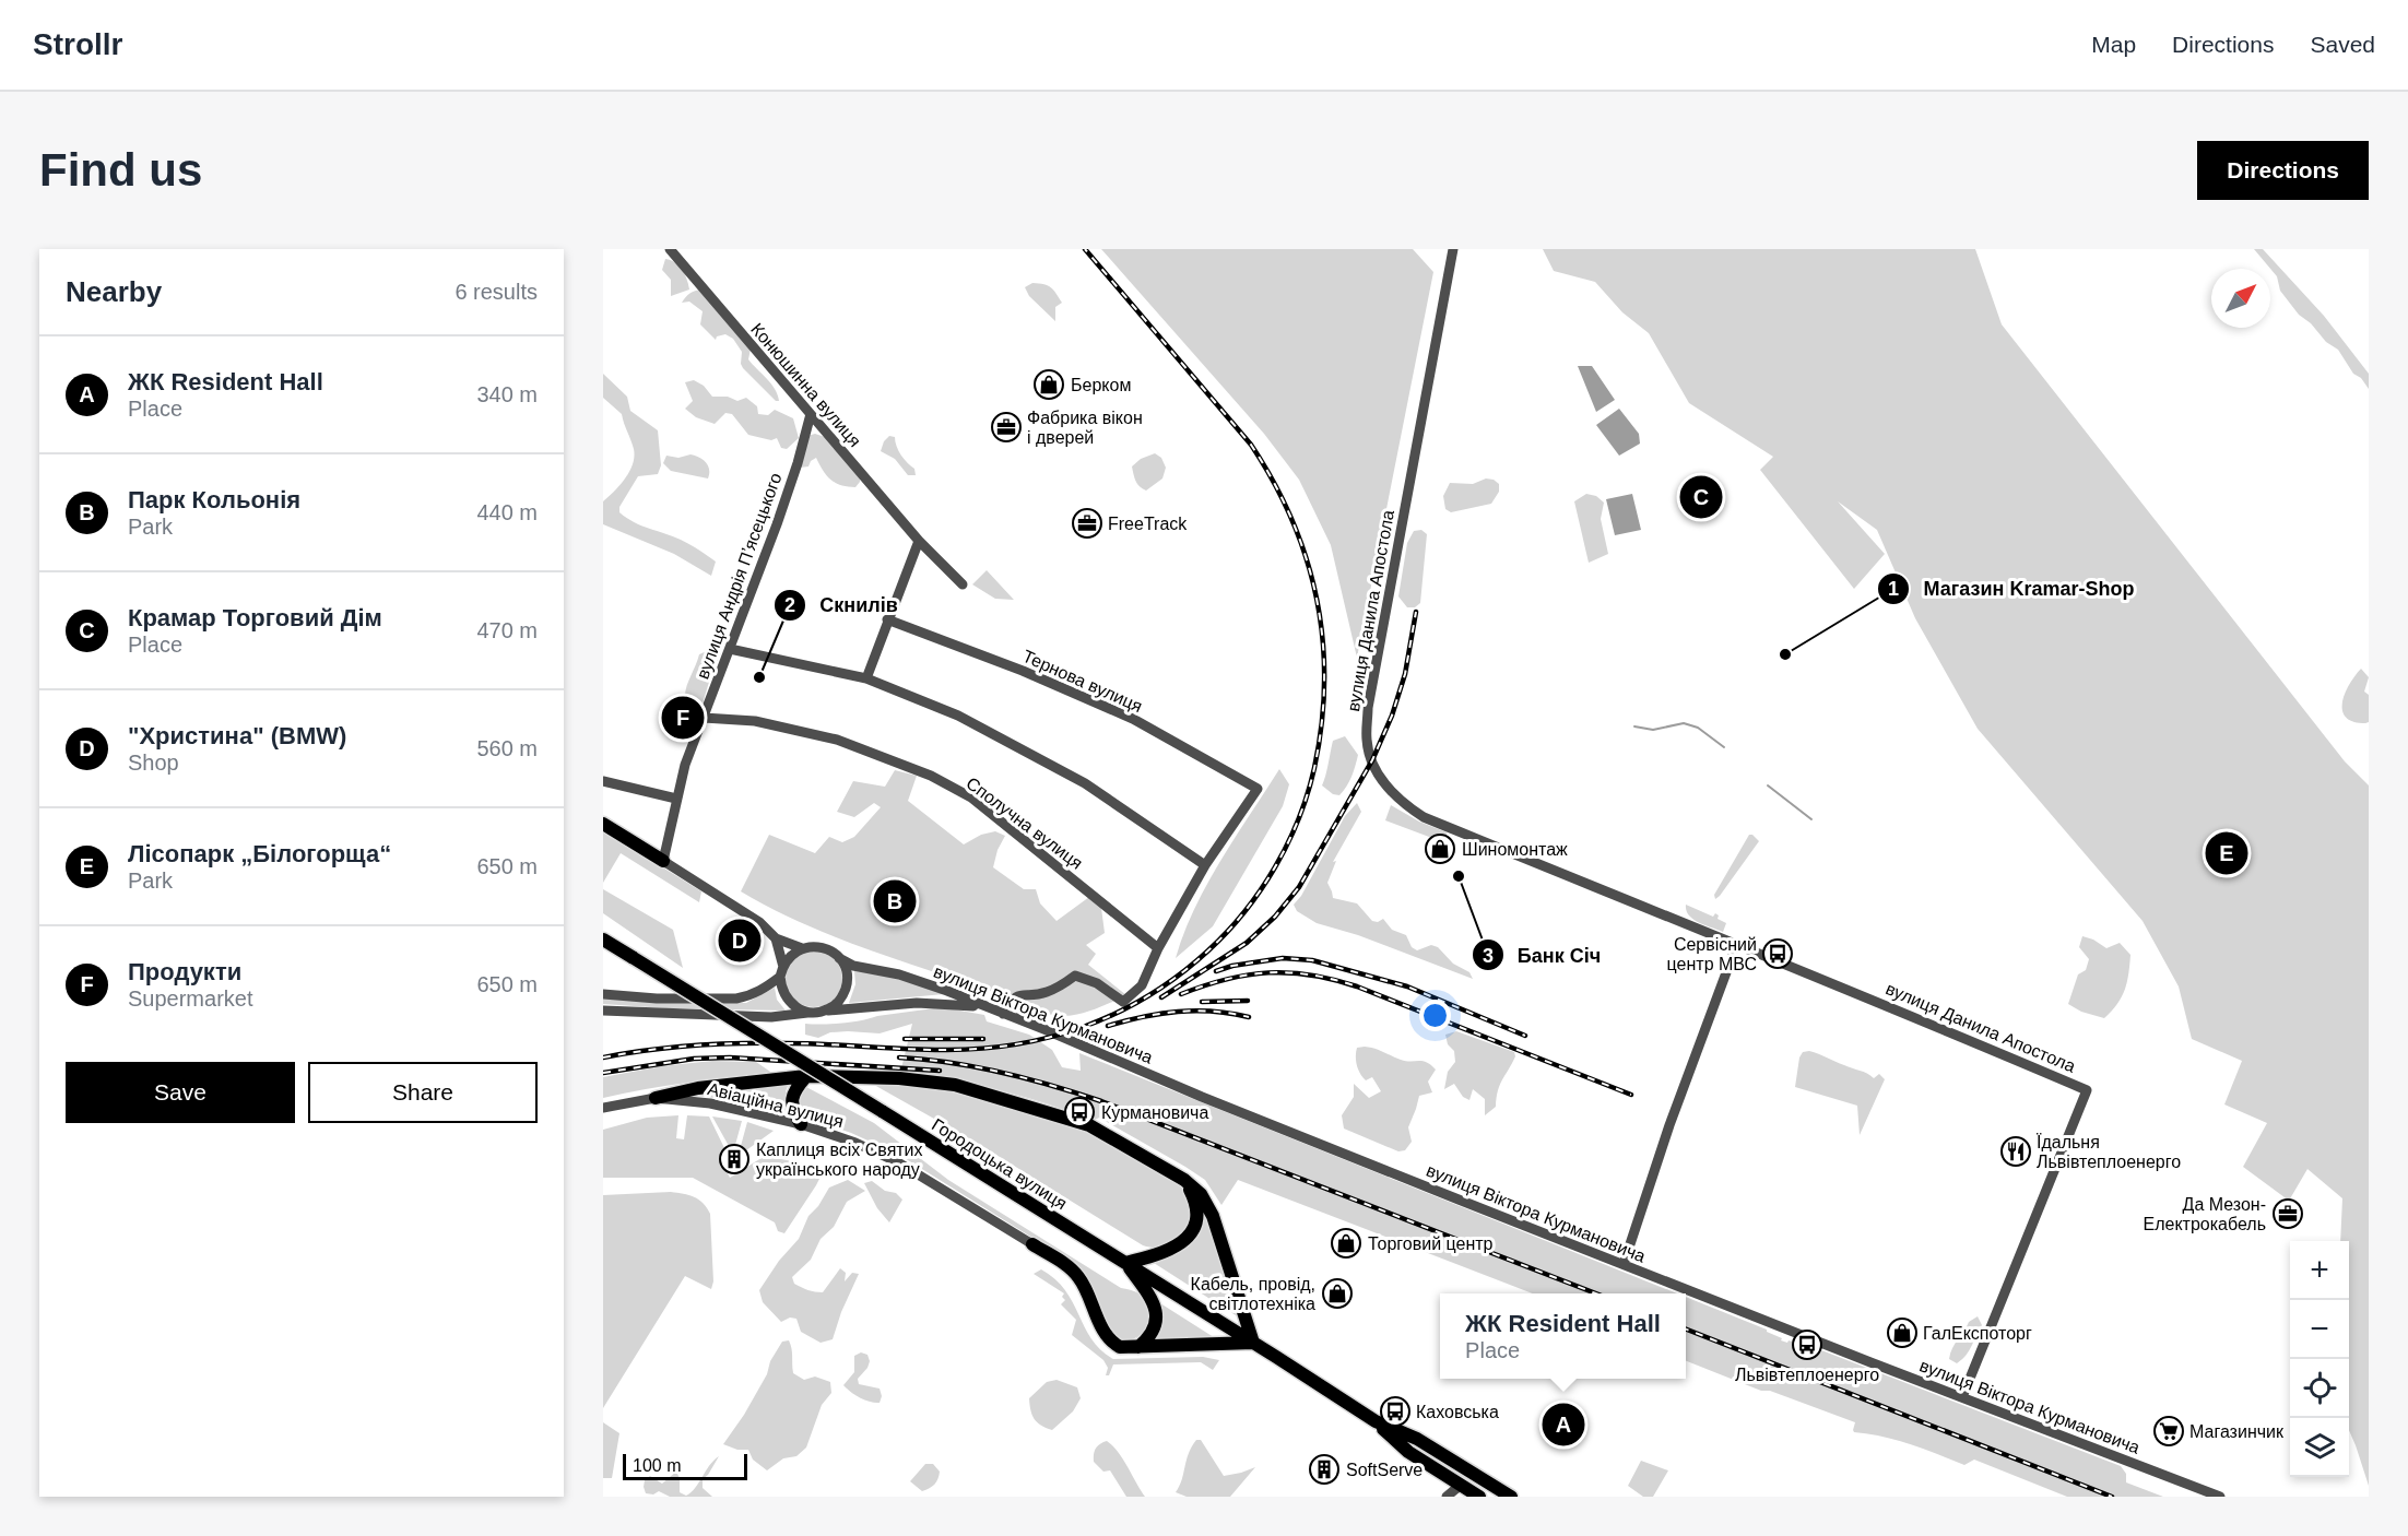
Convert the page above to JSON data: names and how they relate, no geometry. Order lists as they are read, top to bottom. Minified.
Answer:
{"streets":{"main road":["Городоцька вулиця"],"street":["Конюшинна вулиця","вулиця Андрія Пʼясецького","вулиця Данила Апостола","Тернова вулиця","Сполучна вулиця","вулиця Віктора Курмановича","Авіаційна вулиця"]},"crossings":[["Конюшинна вулиця","вулиця Андрія Пʼясецького"],["вулиця Андрія Пʼясецького","Сполучна вулиця"],["вулиця Данила Апостола","вулиця Віктора Курмановича"]],"places":{"shop":["Берком","Шиномонтаж","Торговий центр","Кабель, провід, світлотехніка","ГалЕкспоторг"],"office":["Фабрика вікон і дверей","FreeTrack","Да Мезон- Електрокабель"],"other":["Магазин Kramar-Shop","Скнилів","Банк Січ"],"bus stop":["Сервісний центр МВС","Курмановича","Львівтеплоенерго","Каховська"],"restaurant":["Їдальня Львівтеплоенерго"],"building":["Каплиця всіх Святих українського народу","SoftServe"],"supermarket":["Магазинчик"]},"scale_bar":"100 m","north":"top right","page":{"header":"Strollr","nav":["Map","Directions","Saved"],"buttons":["Directions",["Save","Share"]],"title":"Find us","heading":["Nearby","6 results"],"list":[{"mark":"A","name":"ЖК Resident Hall","note":"Place","value":"340 m"},{"mark":"B","name":"Парк Кольонія","note":"Park","value":"440 m"},{"mark":"C","name":"Крамар Торговий Дім","note":"Place","value":"470 m"},{"mark":"D","name":"\"Христина\" (BMW)","note":"Shop","value":"560 m"},{"mark":"E","name":"Лісопарк „Білогорща“","note":"Park","value":"650 m"},{"mark":"F","name":"Продукти","note":"Supermarket","value":"650 m"}],"pins":["C","F","E","B","D","A"],"map_buttons":["+","−"],"popup":["ЖК Resident Hall","Place"],"scale":"100 m"}}
